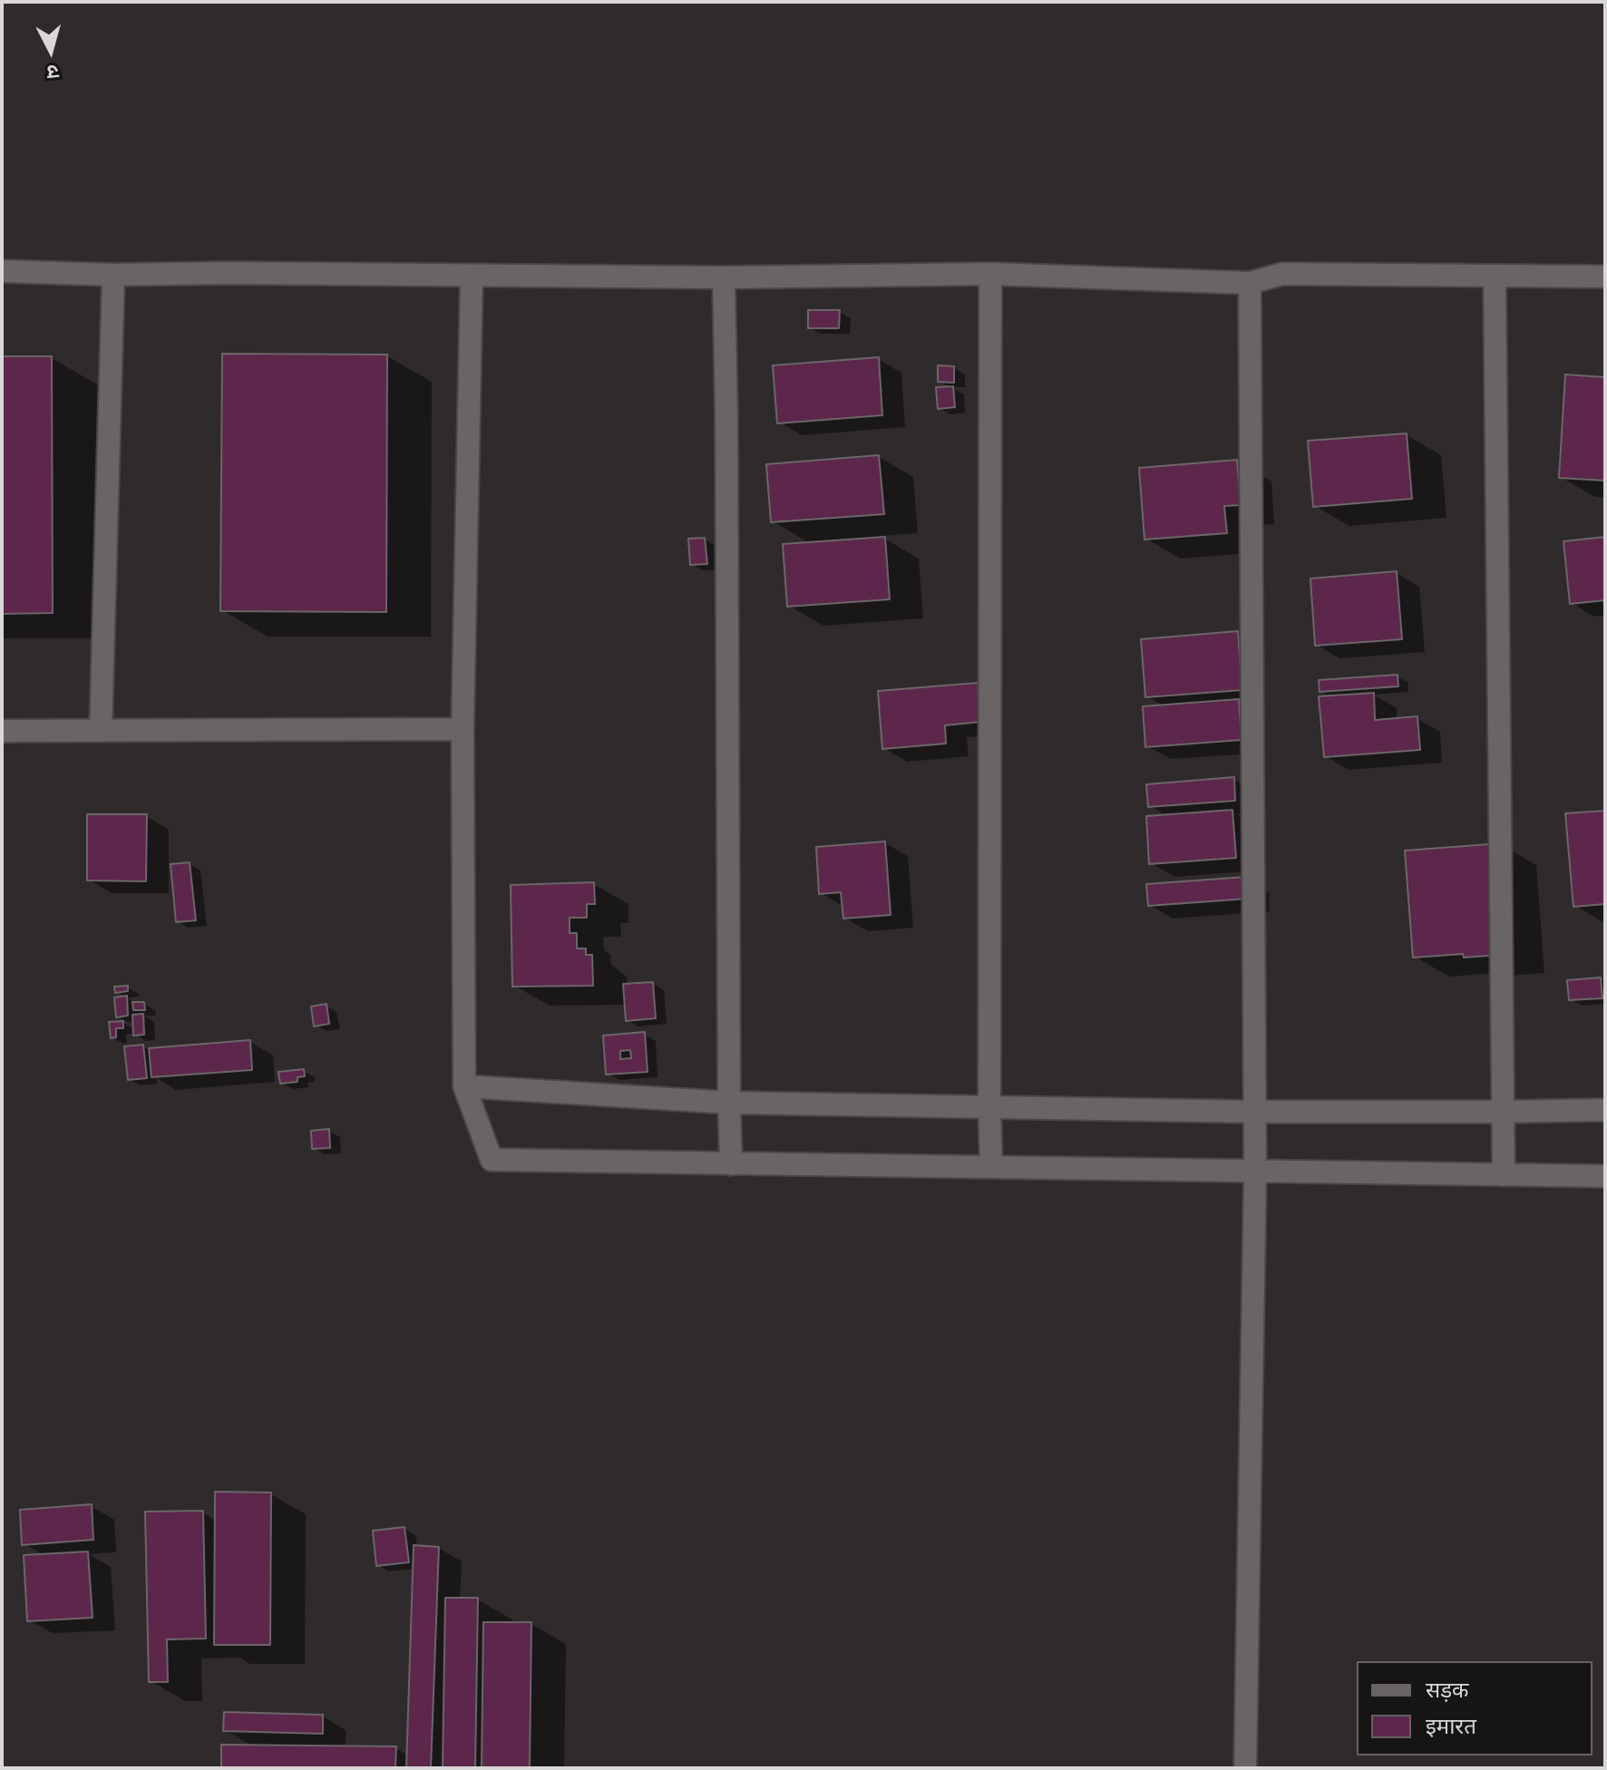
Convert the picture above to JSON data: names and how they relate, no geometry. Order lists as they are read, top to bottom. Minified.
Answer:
{"legend":["सड़क","इमारत"],"north":"bottom"}
